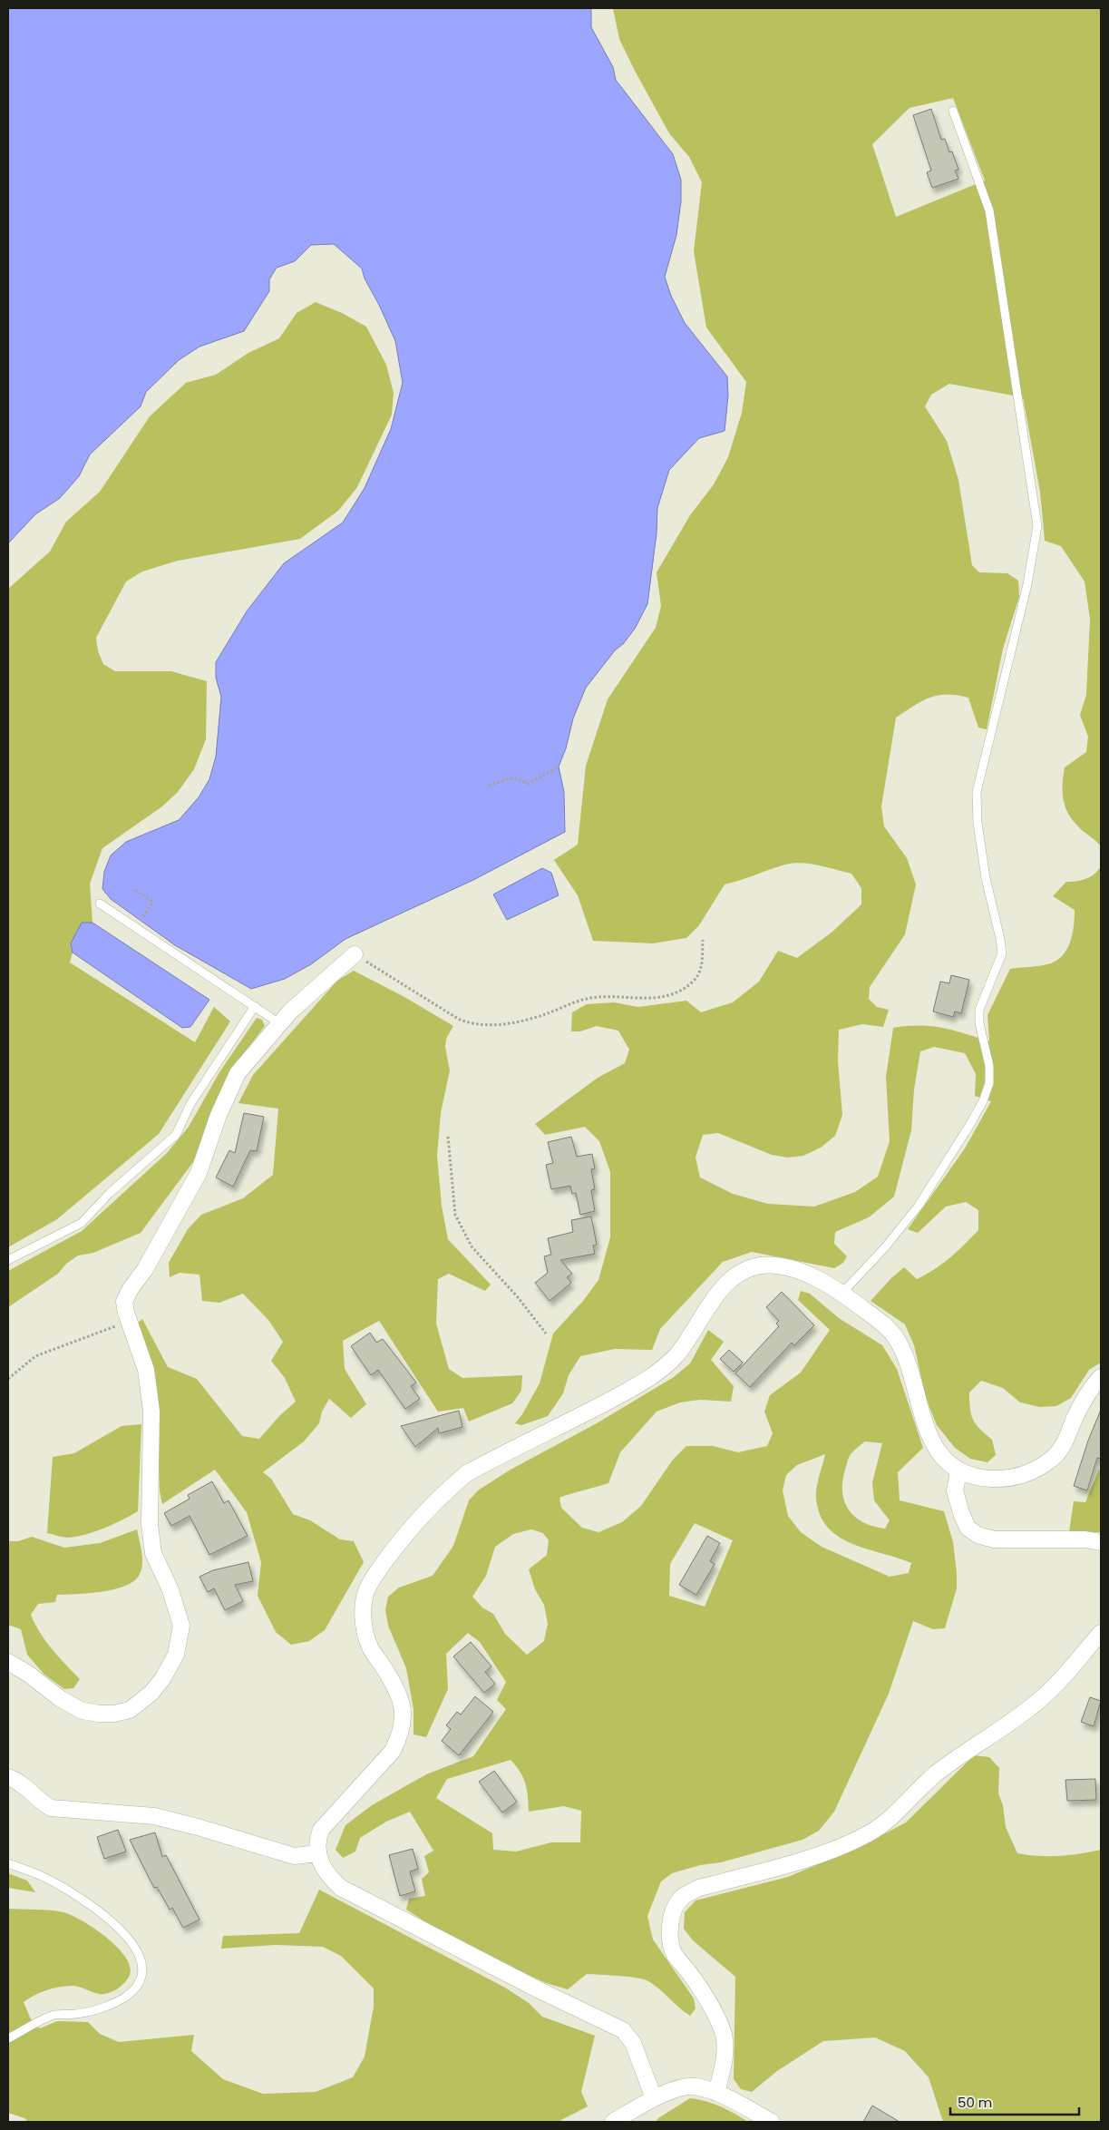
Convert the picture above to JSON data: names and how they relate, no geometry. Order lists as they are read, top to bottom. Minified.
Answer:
{"scale_bar":"50 m"}
